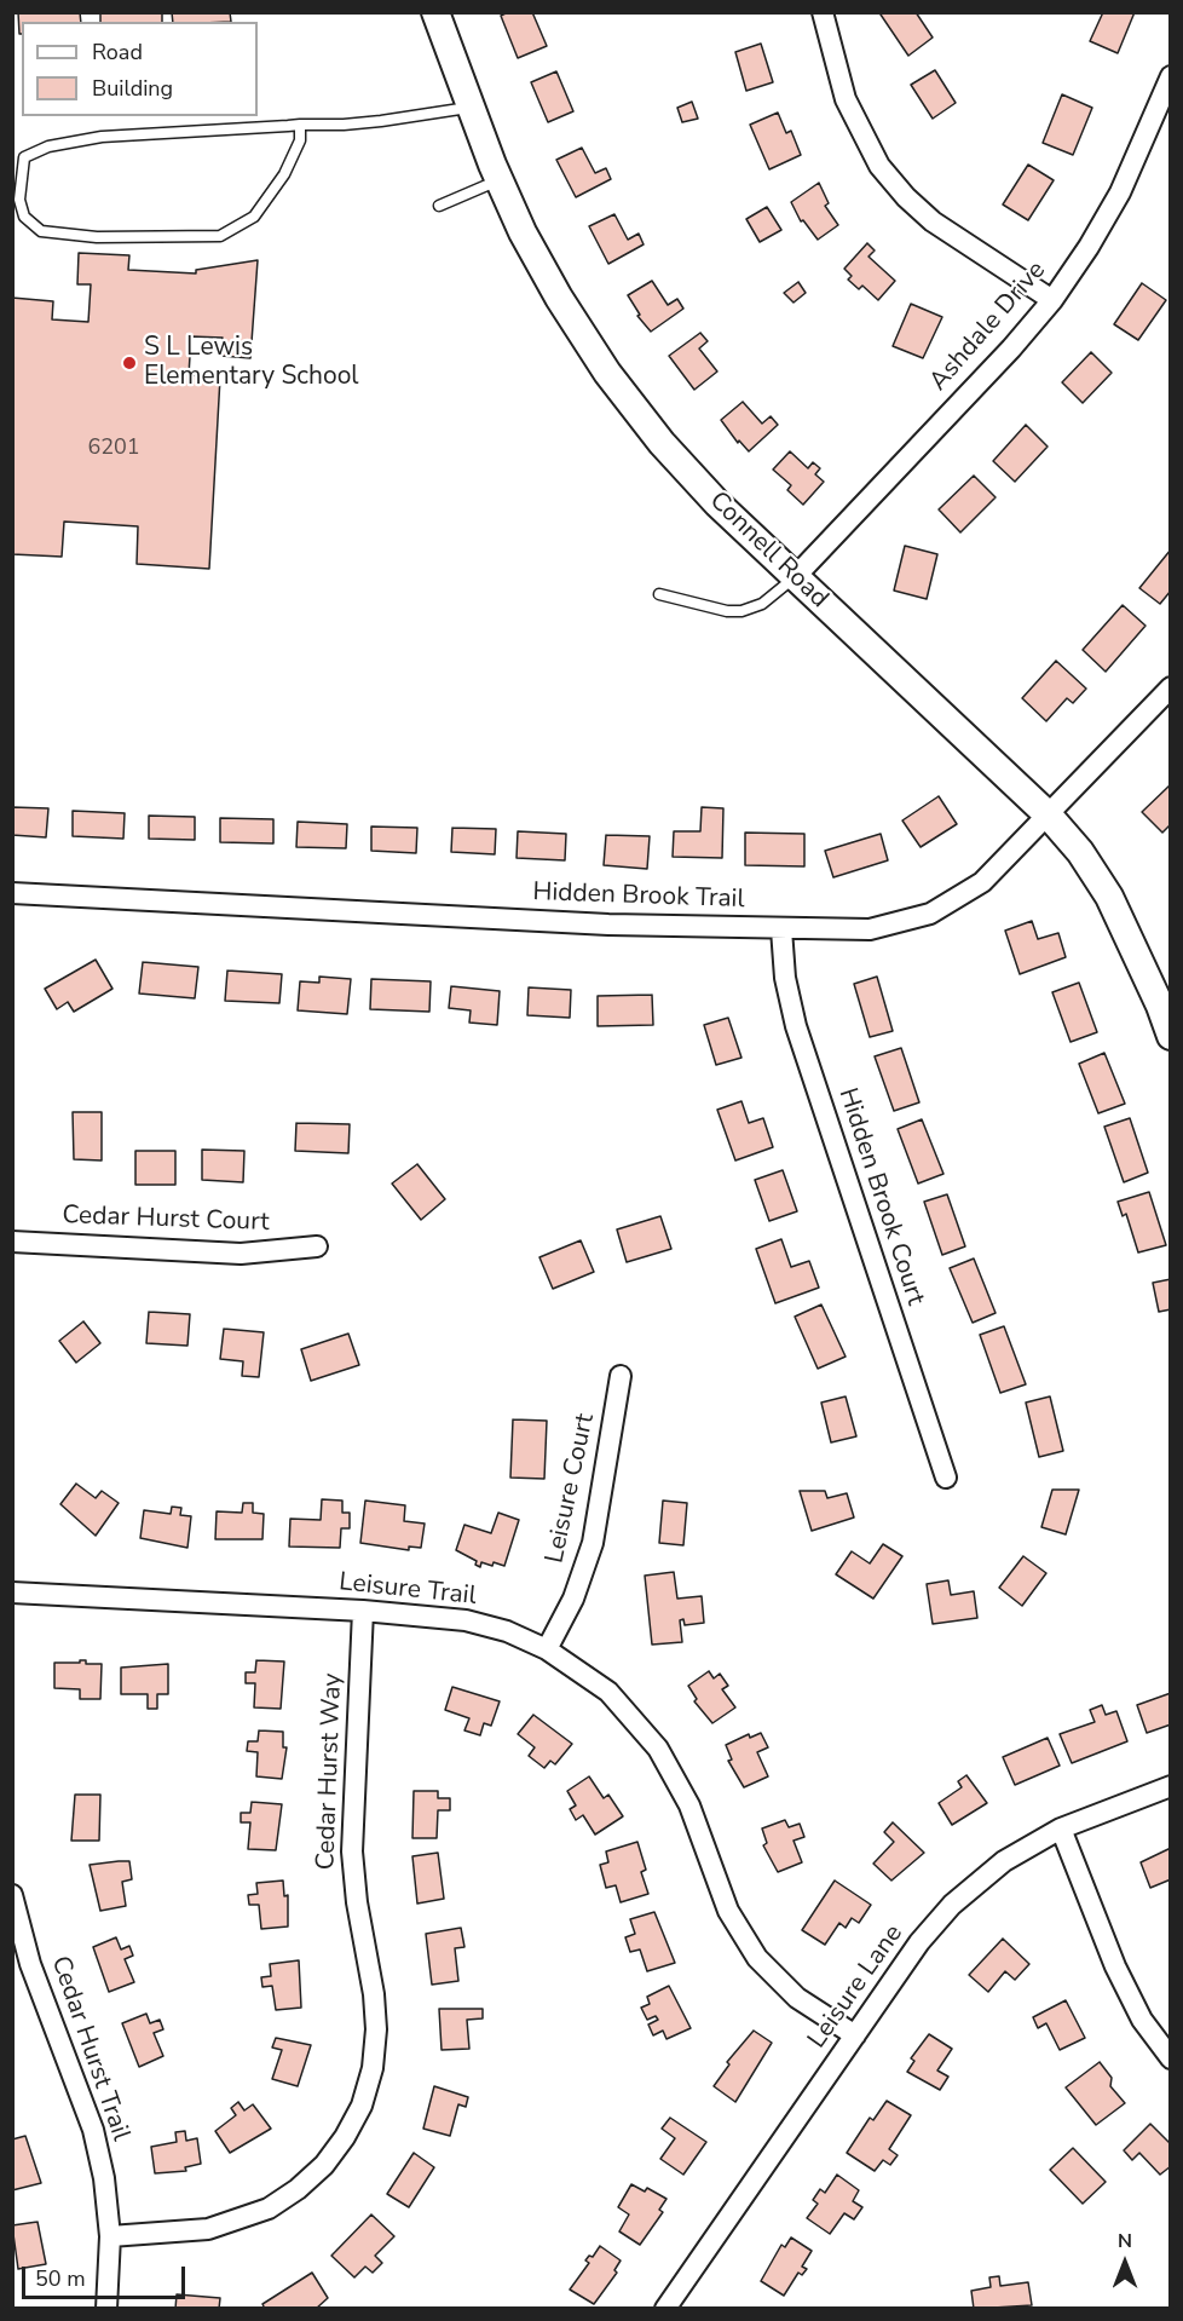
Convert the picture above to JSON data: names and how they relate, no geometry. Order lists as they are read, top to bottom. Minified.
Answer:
{"streets":{"street":["Ashdale Drive","Connell Road","Hidden Brook Trail","Hidden Brook Court","Cedar Hurst Court","Leisure Court","Leisure Trail","Cedar Hurst Way","Leisure Lane","Cedar Hurst Trail"]},"crossings":[["Ashdale Drive","Connell Road"],["Connell Road","Hidden Brook Trail"],["Hidden Brook Trail","Hidden Brook Court"],["Leisure Court","Leisure Trail"],["Leisure Trail","Cedar Hurst Way"],["Leisure Trail","Leisure Lane"],["Cedar Hurst Way","Cedar Hurst Trail"]],"places":["S L Lewis Elementary School"],"house_numbers":["6201"],"legend":["Road","Building"],"scale_bar":"50 m","north":"top"}
